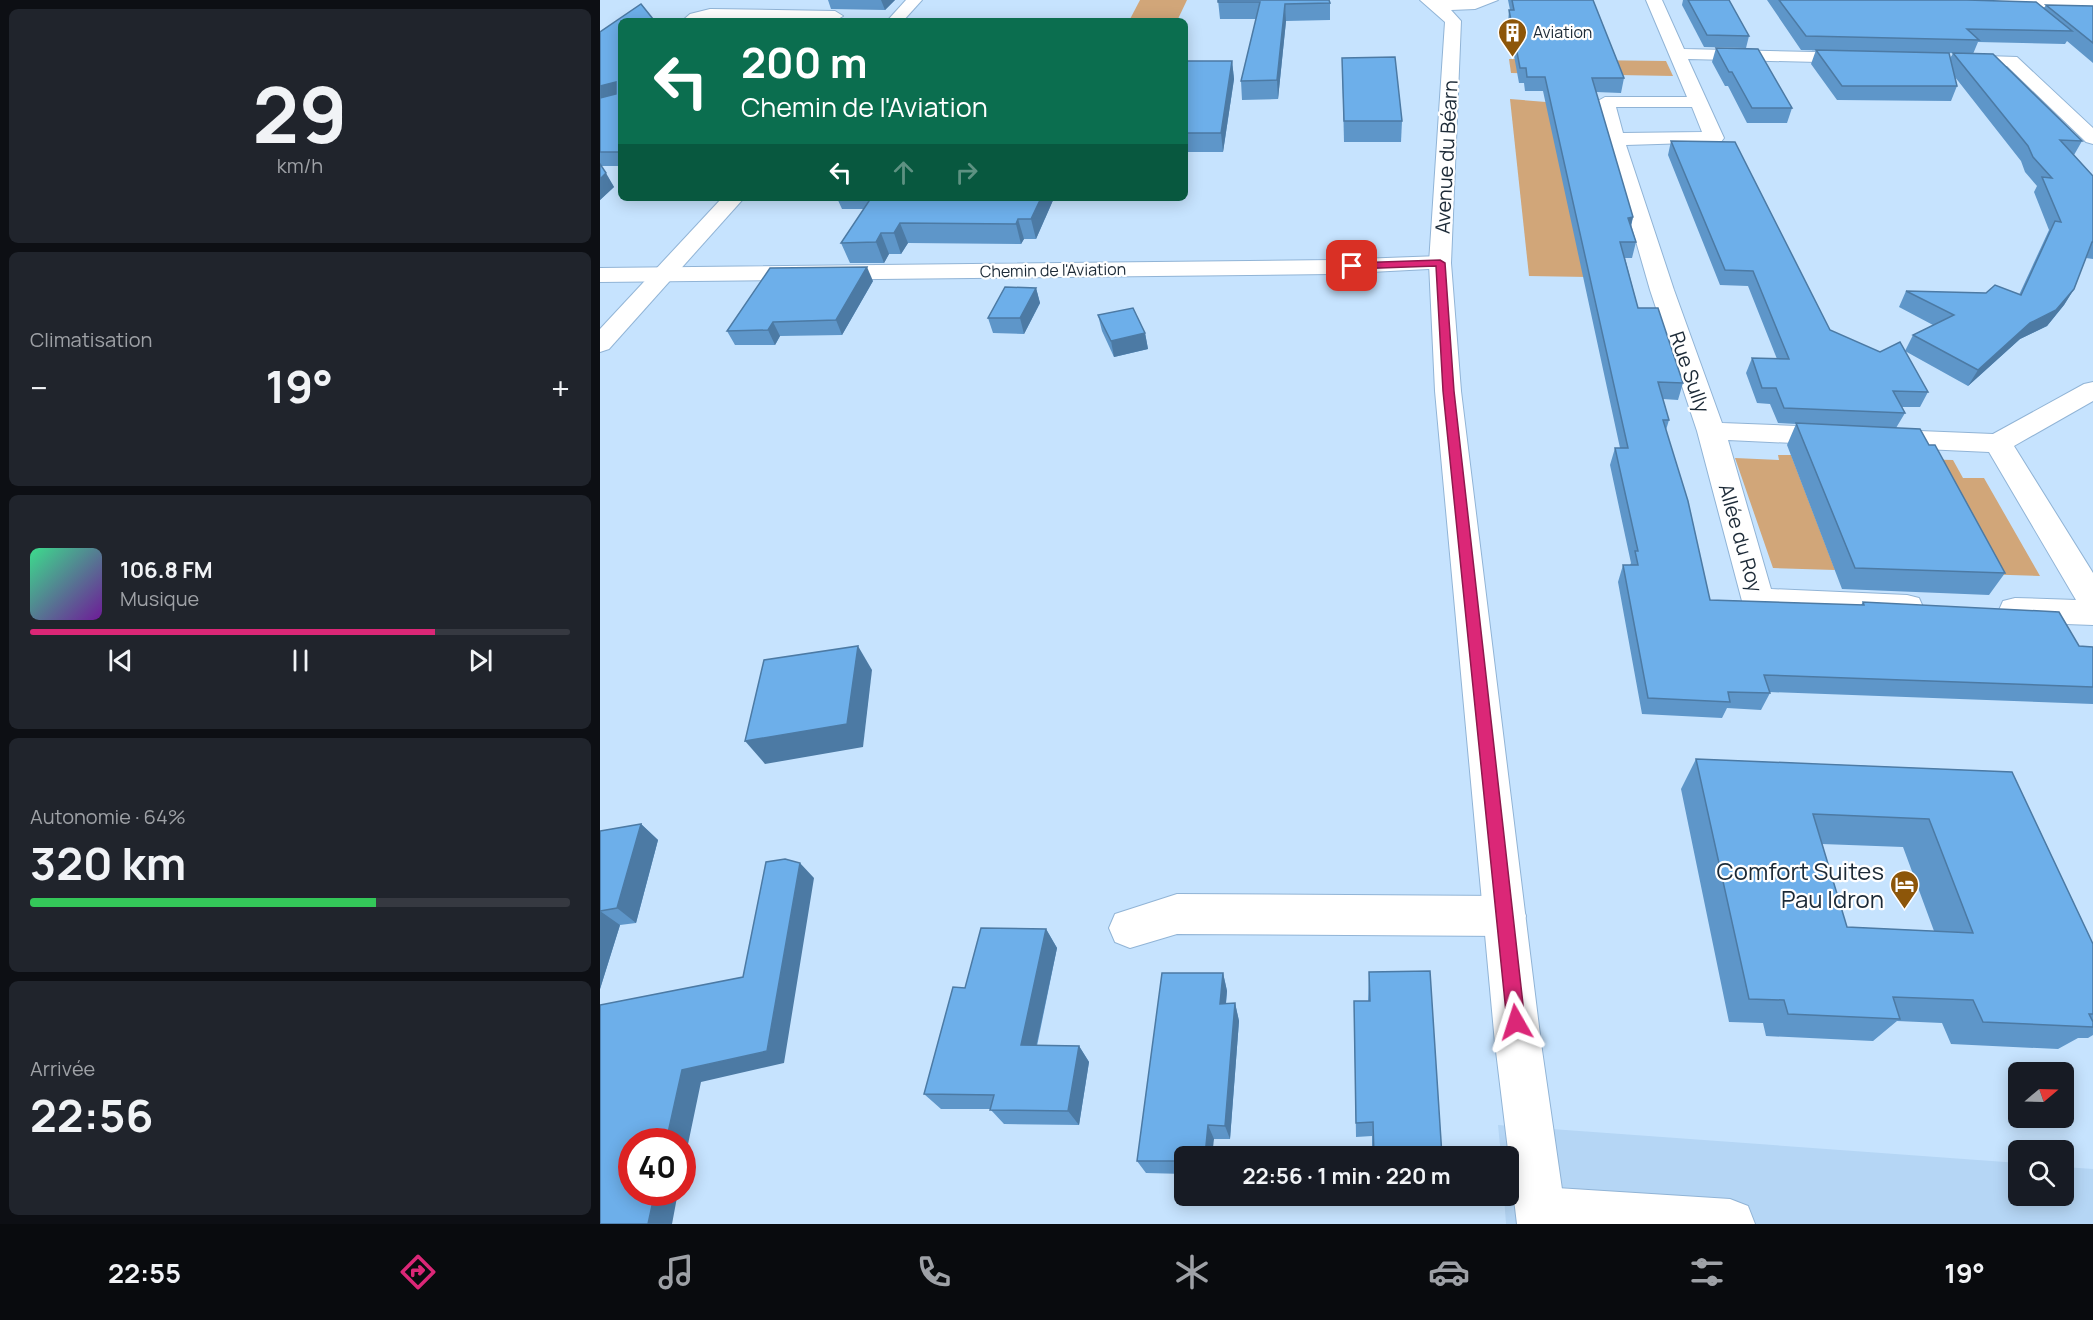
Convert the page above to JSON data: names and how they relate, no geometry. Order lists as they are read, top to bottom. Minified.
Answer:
{"streets":{"street":["Avenue du Béarn","Chemin de l'Aviation","Rue Sully","Allée du Roy"]},"crossings":[["Avenue du Béarn","Chemin de l'Aviation"],["Rue Sully","Allée du Roy"]],"places":{"building":["Aviation"],"hotel":["Comfort Suites Pau Idron"]},"north":"right","page":{"tile":[["29","km/h"],"Climatisation",["Autonomie · 64%","320 km"],["Arrivée","22:56"]],"turn":["200 m","Chemin de l'Aviation"],"heat":["−","19°","+"],"song":["106.8 FM","Musique"],"limit":"40","trip":"22:56 · 1 min · 220 m","tabs":["22:55","19°"]}}
